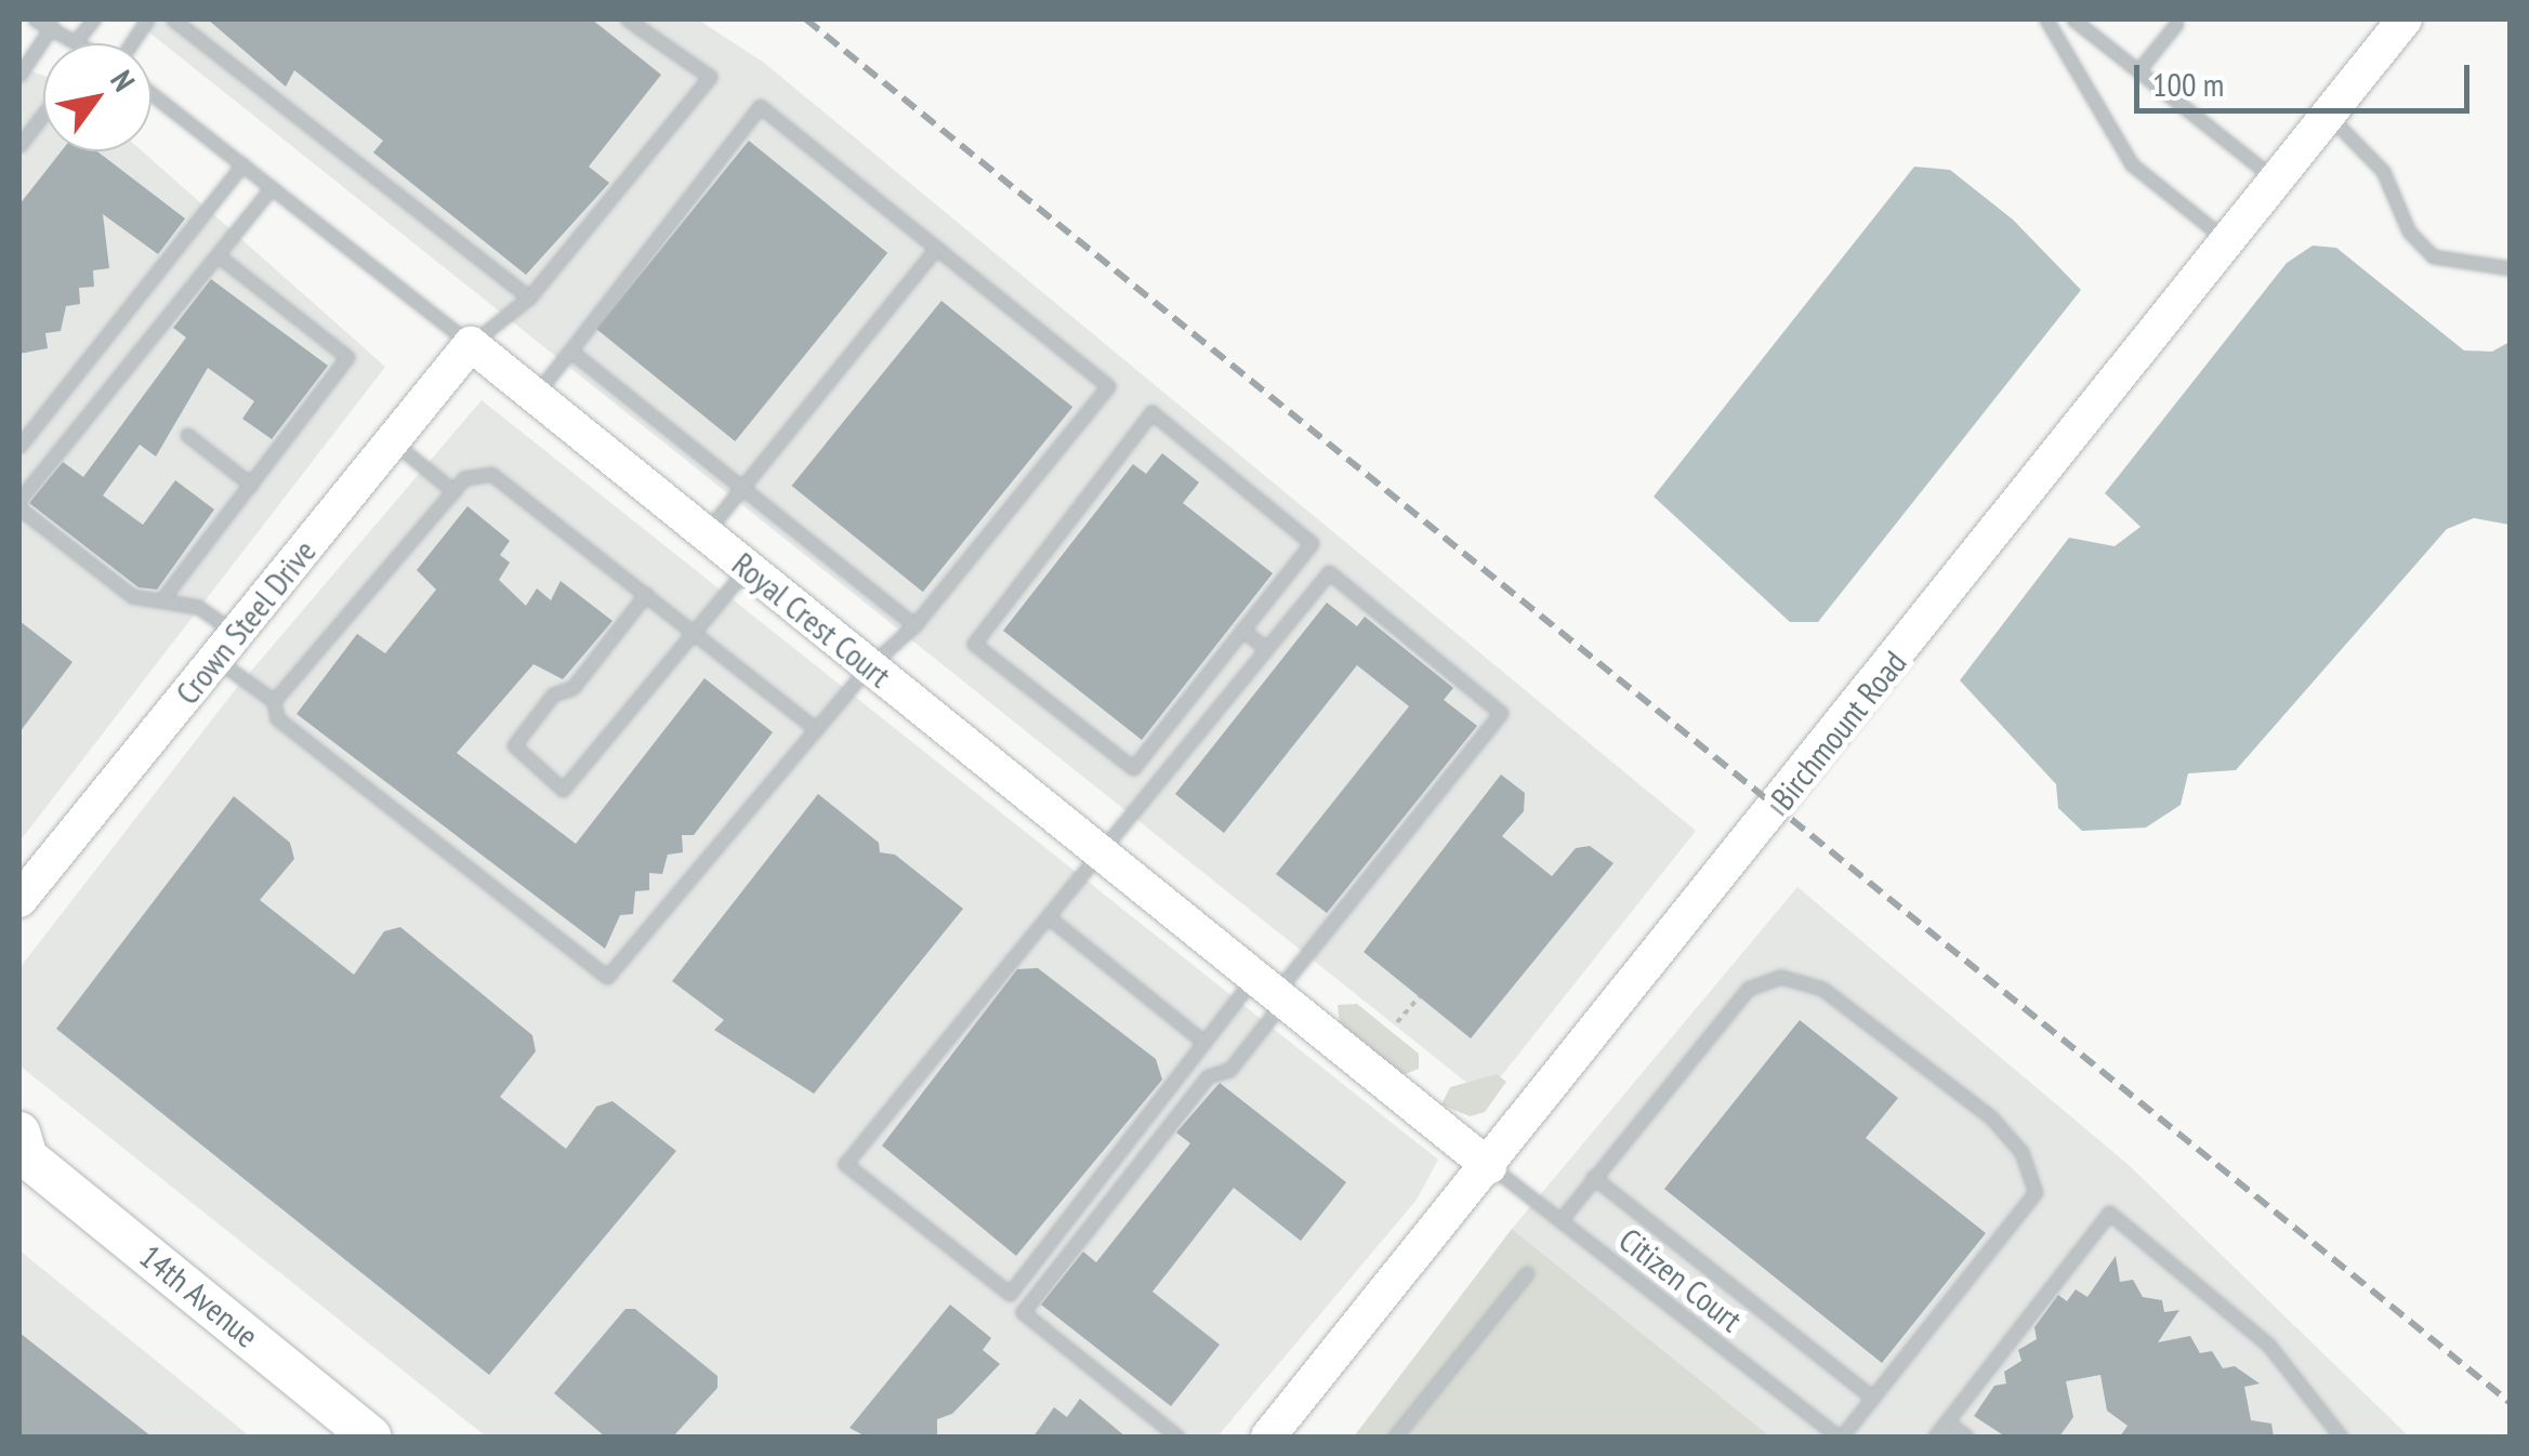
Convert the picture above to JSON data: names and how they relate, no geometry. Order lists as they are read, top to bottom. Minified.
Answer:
{"streets":{"main road":["14th Avenue"],"street":["Royal Crest Court","Crown Steel Drive","Birchmount Road"],"lane":["Citizen Court"]},"crossings":[["Royal Crest Court","Crown Steel Drive"],["Royal Crest Court","Birchmount Road"],["Royal Crest Court","Citizen Court"],["Birchmount Road","Citizen Court"]],"scale_bar":"100 m","north":"top right"}
